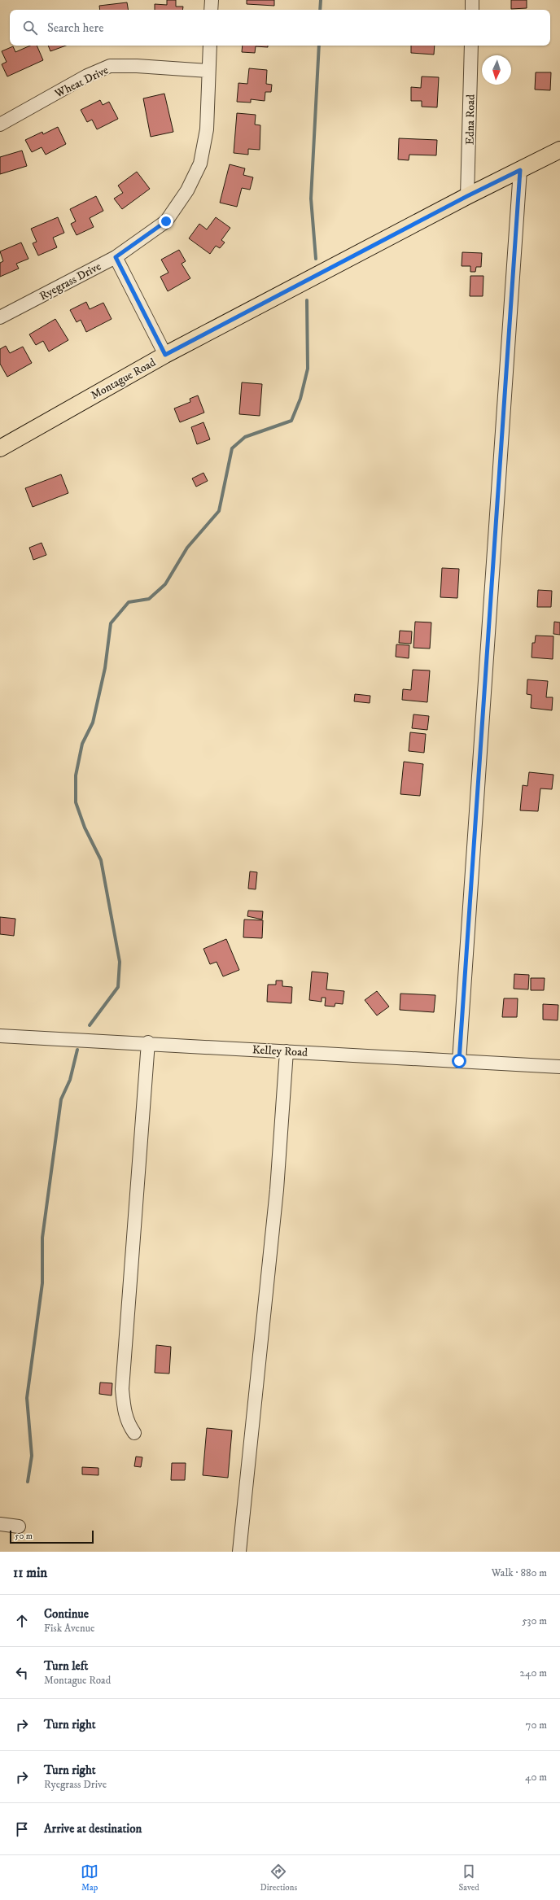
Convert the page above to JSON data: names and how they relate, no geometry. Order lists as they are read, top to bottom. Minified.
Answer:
{"streets":{"main road":["Montague Road"],"street":["Wheat Drive","Edna Road","Ryegrass Drive","Kelley Road"]},"crossings":[["Wheat Drive","Ryegrass Drive"],["Edna Road","Montague Road"]],"scale_bar":"50 m","north":"bottom","page":{"search":"Search here","scale":"50 m","heading":["11 min","Walk · 880 m"],"list":[["Continue","Fisk Avenue","530 m"],["Turn left","Montague Road","240 m"],["Turn right","70 m"],["Turn right","Ryegrass Drive","40 m"],"Arrive at destination"],"nav":["Map","Directions","Saved"]}}
